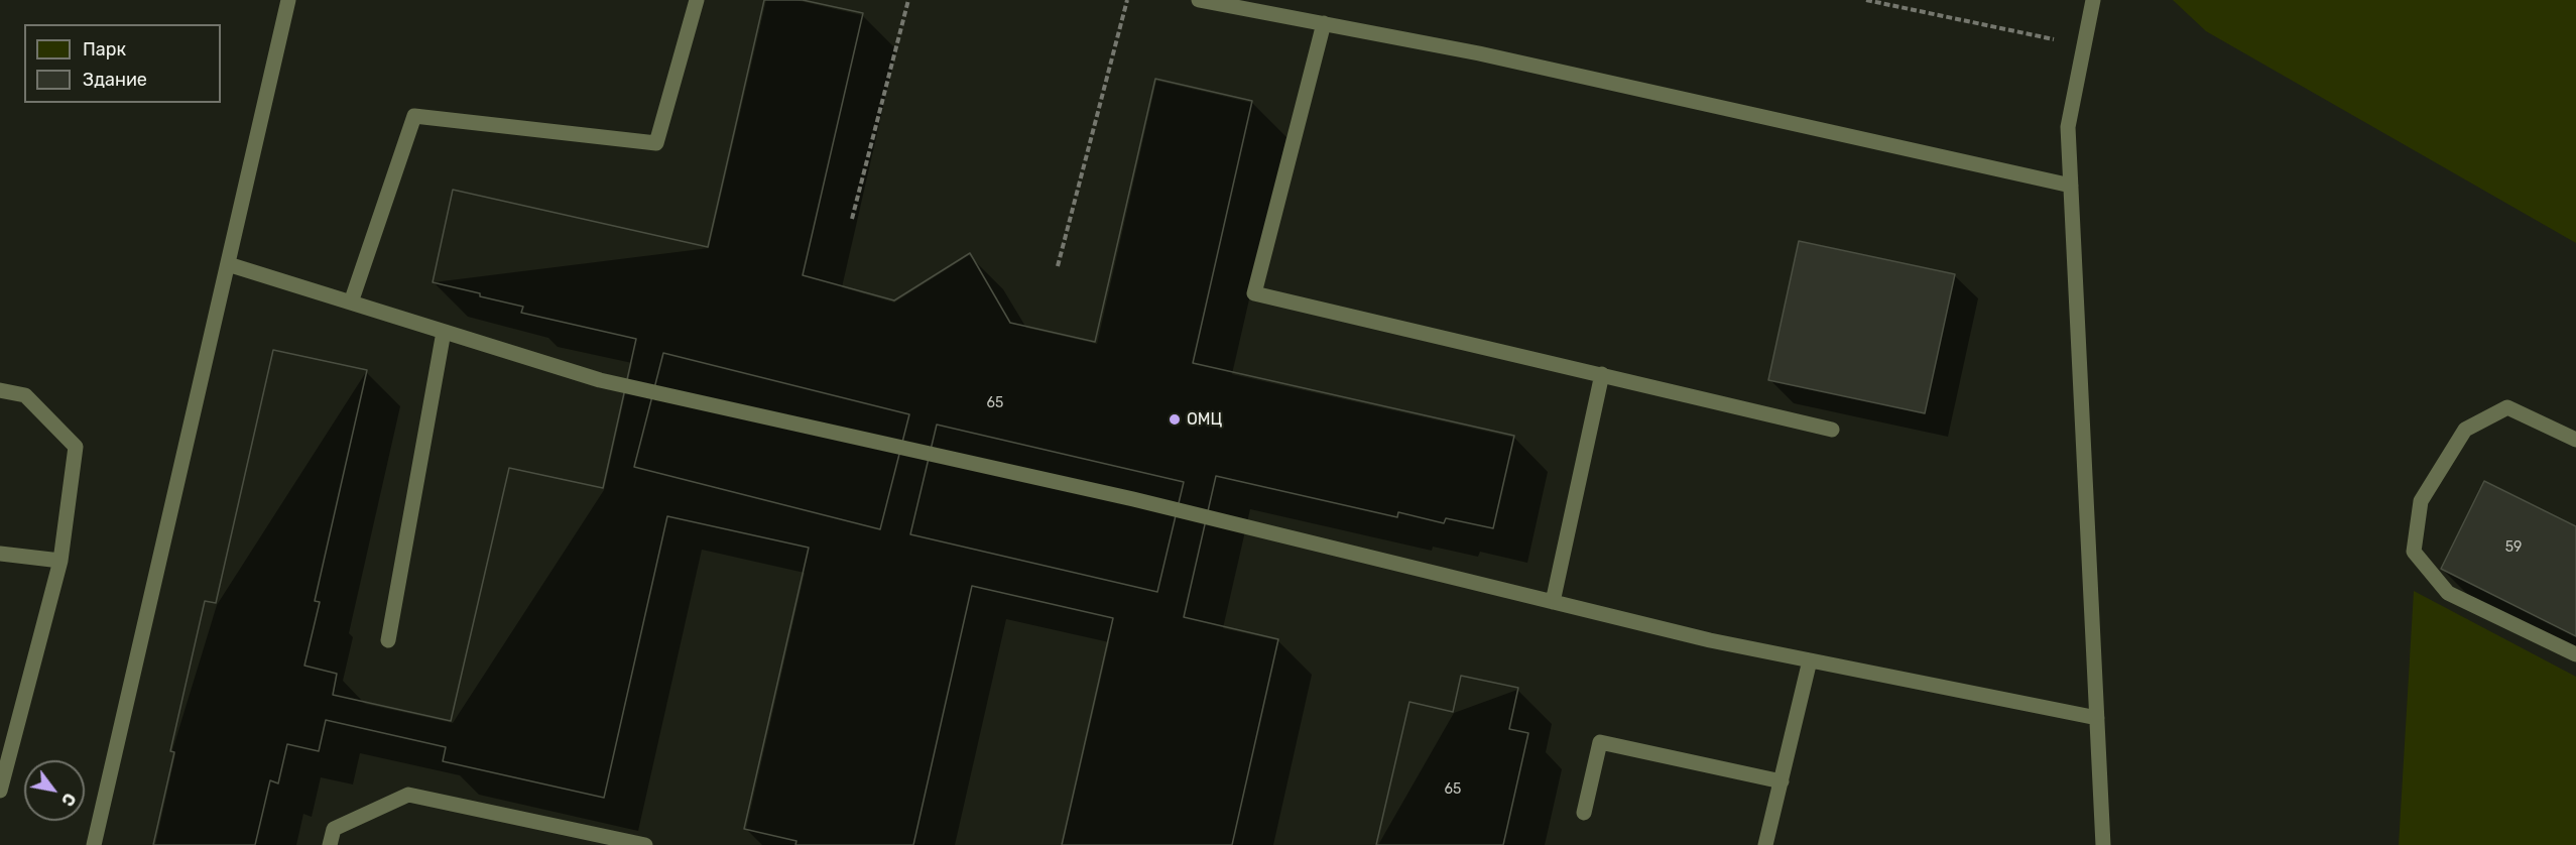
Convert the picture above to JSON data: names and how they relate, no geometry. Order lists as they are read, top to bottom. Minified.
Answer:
{"places":["ОМЦ"],"house_numbers":["65","59","65"],"legend":["Парк","Здание"],"north":"bottom right"}
